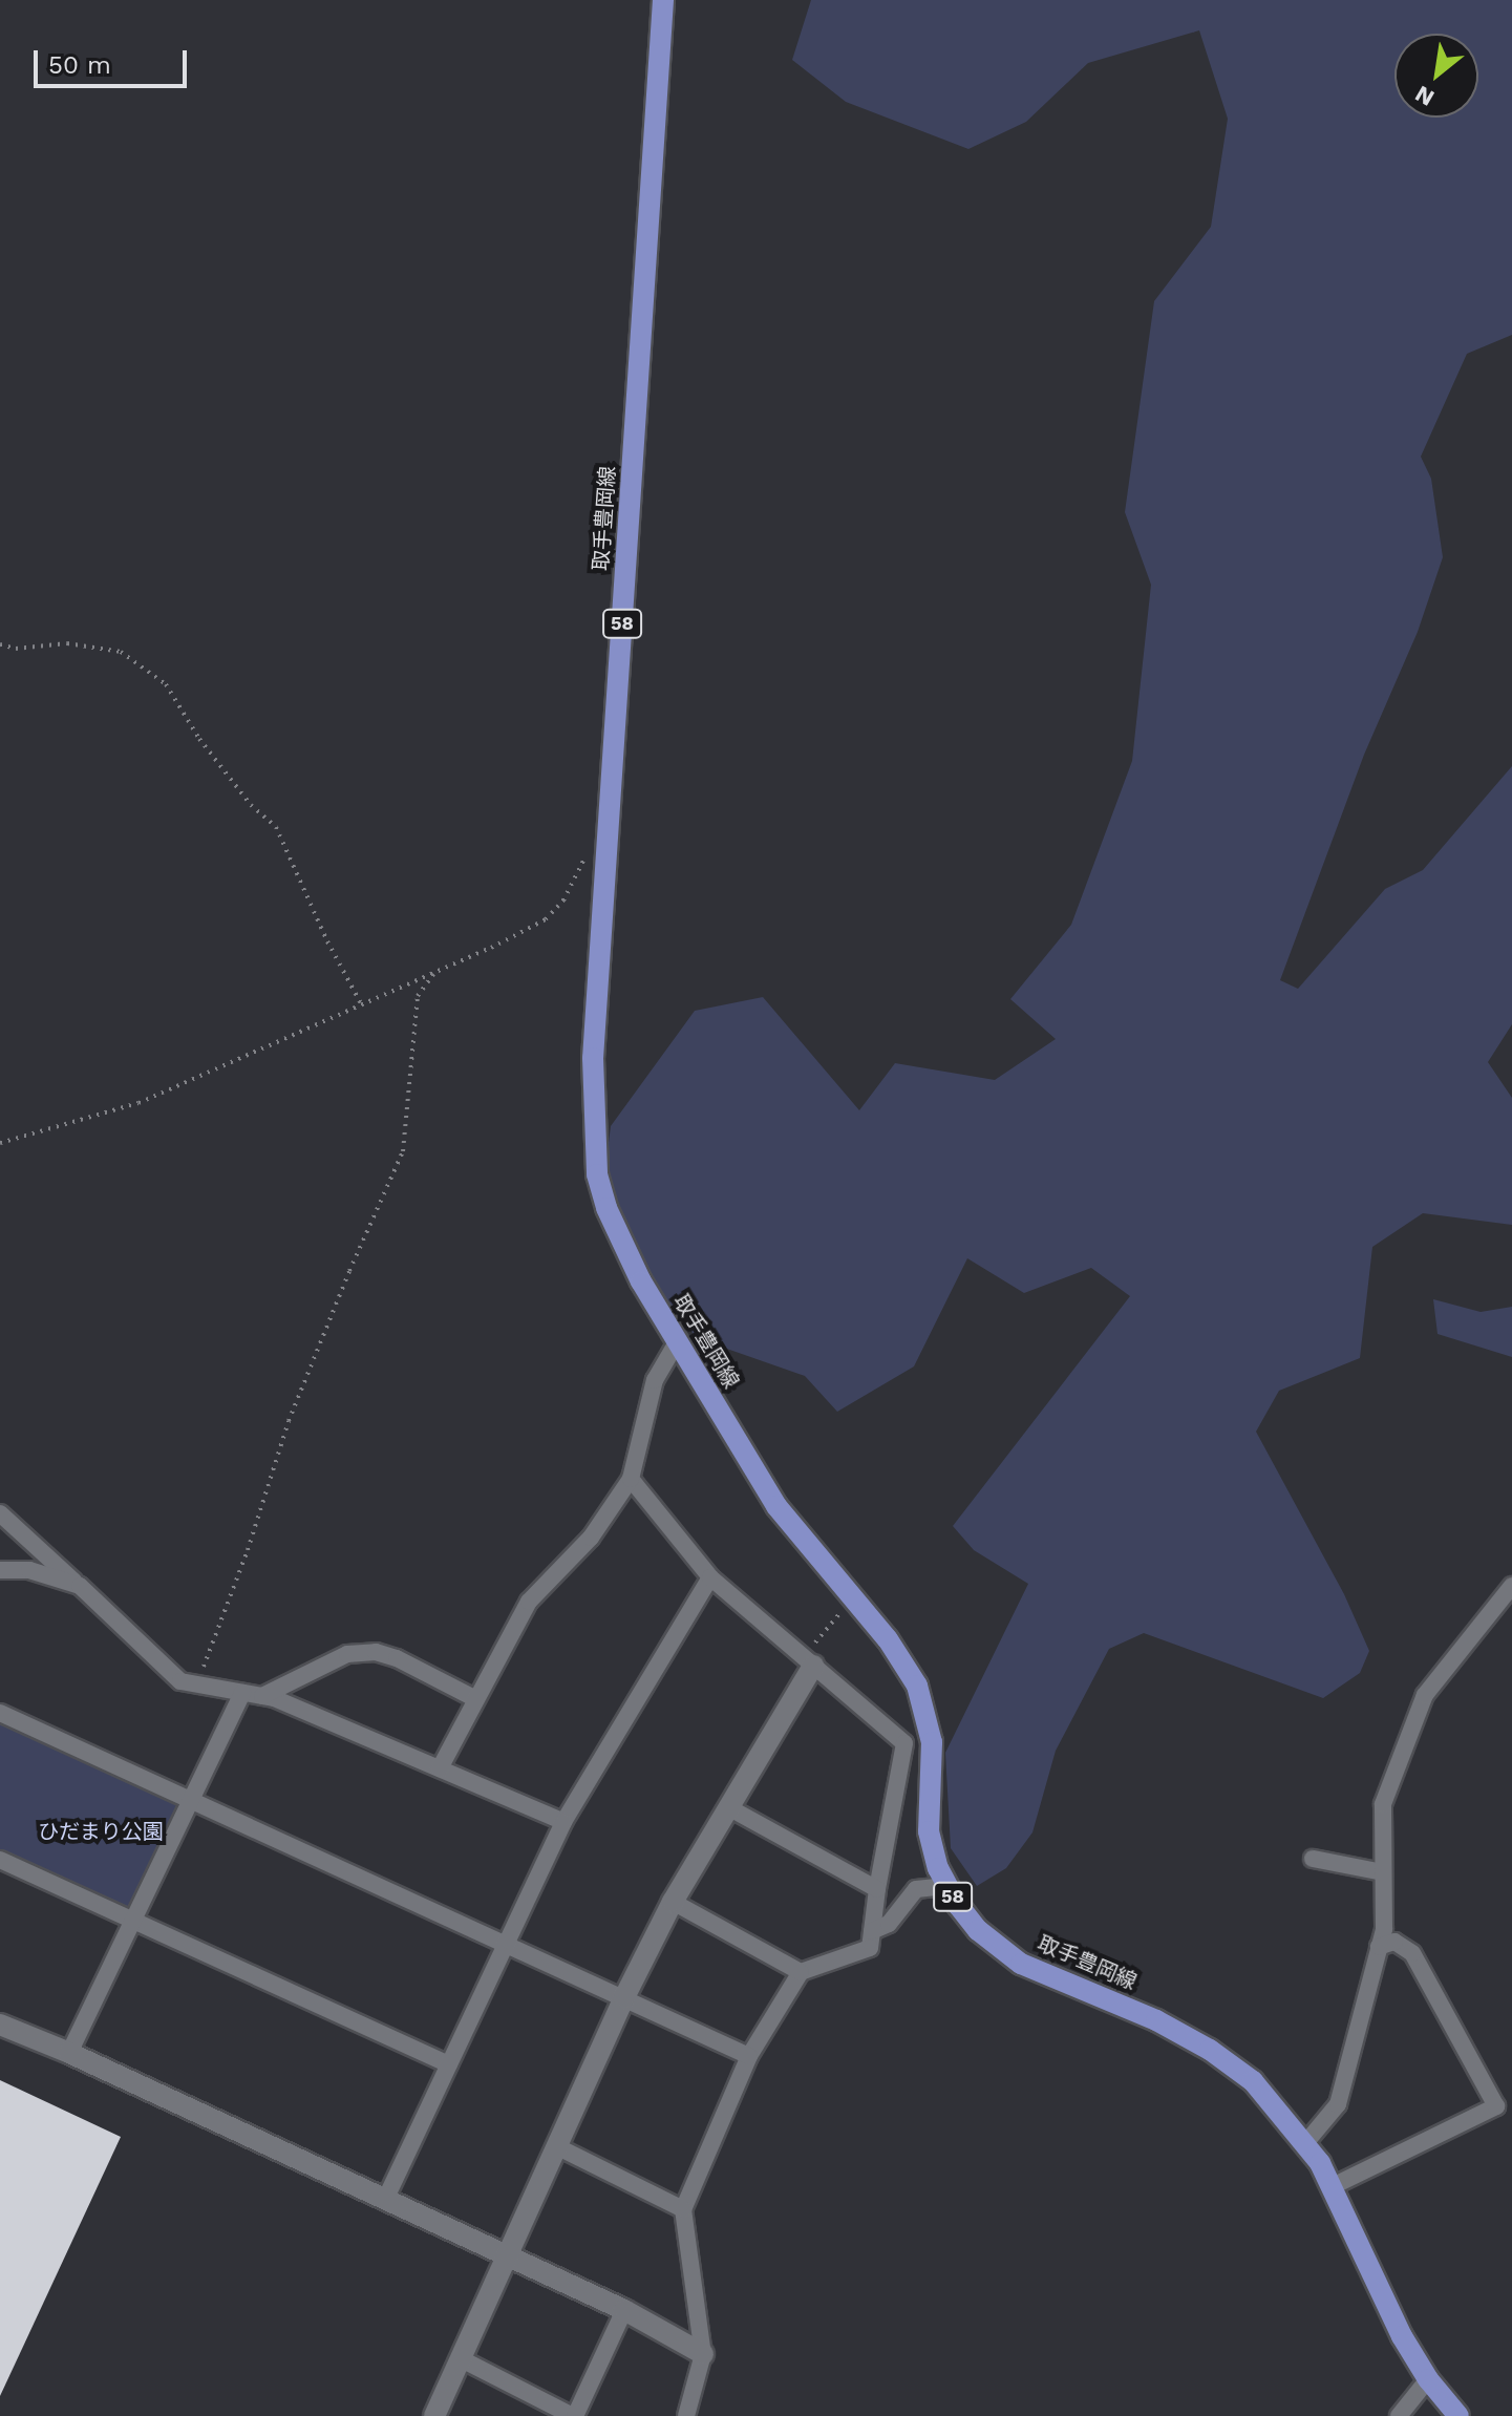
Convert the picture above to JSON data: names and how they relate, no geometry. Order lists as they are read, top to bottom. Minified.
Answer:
{"streets":{"main road":["取手豊岡線","58"]},"parks":["ひだまり公園"],"scale_bar":"50 m","north":"bottom left"}
